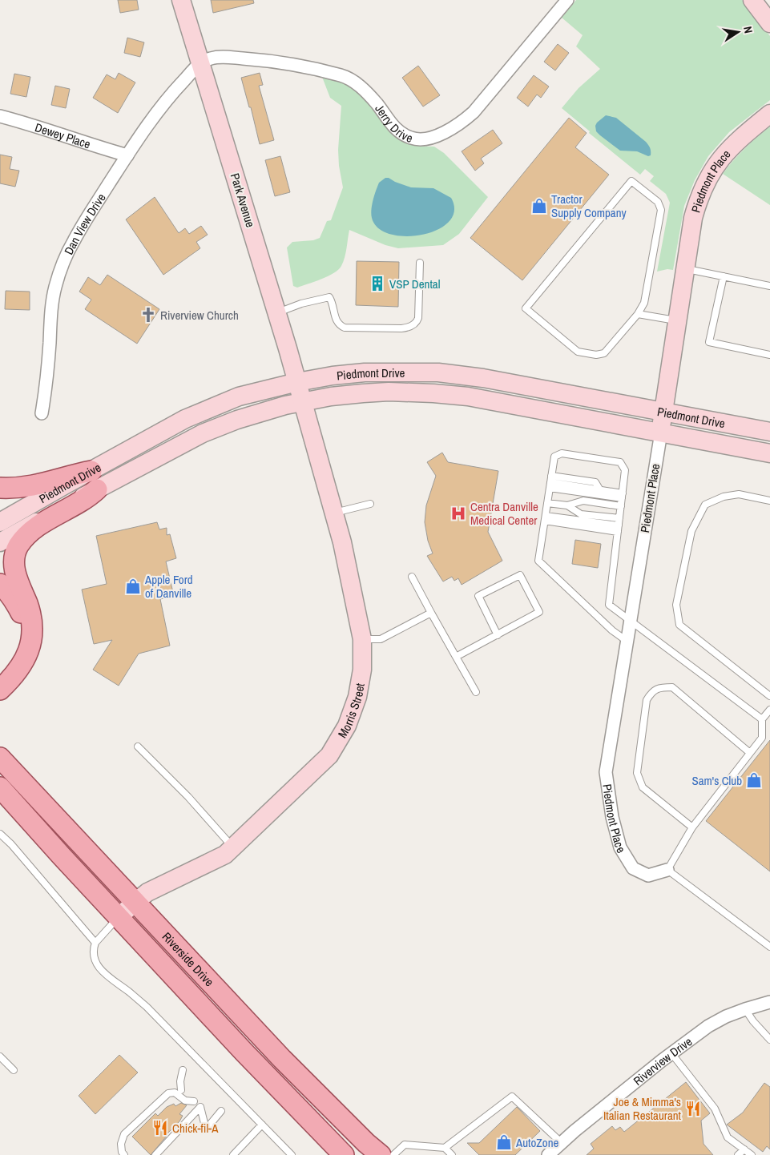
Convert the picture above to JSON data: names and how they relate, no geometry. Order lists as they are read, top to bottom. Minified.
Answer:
{"streets":{"main road":["Piedmont Place","Park Avenue","Piedmont Drive","Morris Street","Riverside Drive"],"street":["Jerry Drive","Dewey Place","Dan View Drive","Riverview Drive"]},"crossings":[["Jerry Drive","Park Avenue"],["Jerry Drive","Dan View Drive"],["Dewey Place","Dan View Drive"],["Piedmont Place","Piedmont Drive"],["Park Avenue","Dan View Drive"],["Park Avenue","Piedmont Drive"],["Park Avenue","Morris Street"],["Piedmont Drive","Morris Street"],["Morris Street","Riverside Drive"]],"places":{"shop":["Tractor Supply Company","Apple Ford of Danville","Sam's Club","AutoZone"],"building":["VSP Dental"],"church":["Riverview Church"],"hospital":["Centra Danville Medical Center"],"restaurant":["Joe & Mimma's Italian Restaurant","Chick-fil-A"]},"north":"right"}
